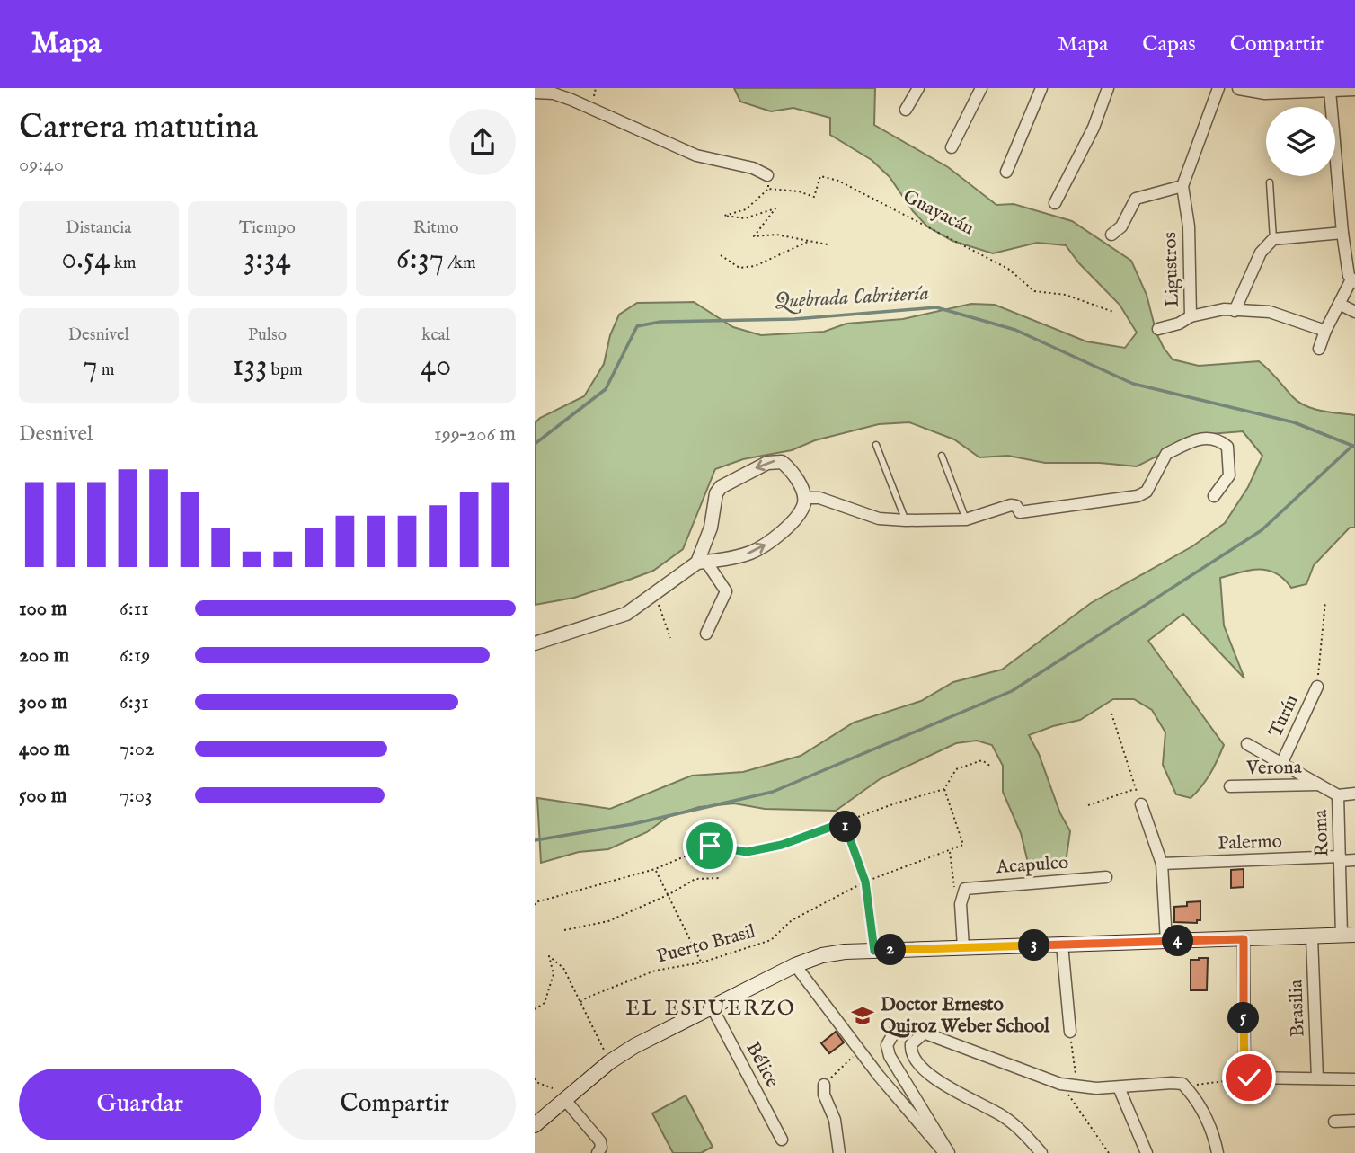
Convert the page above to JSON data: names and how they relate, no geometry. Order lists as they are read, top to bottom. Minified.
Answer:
{"streets":{"street":["Ligustros","Turín","Verona","Roma","Palermo","Acapulco","Brasilia","Bélice"],"path":["Guayacán","Puerto Brasil"]},"crossings":[["Turín","Roma"],["Verona","Roma"],["Roma","Palermo"]],"districts":["EL ESFUERZO"],"water":["Quebrada Cabritería"],"places":{"school or university":["Doctor Ernesto Quiroz Weber School"]},"page":{"header":"Mapa","nav":["Mapa","Capas","Compartir"],"heading":["Carrera matutina","09:40"],"stats":[["Distancia","0.54 km"],["Tiempo","3:34"],["Ritmo","6:37 /km"],["Desnivel","7 m"],["Pulso","133 bpm"],["kcal","40"]],"chart":["Desnivel","199–206 m"],"list":[{"name":"100 m","note":"6:11"},{"name":"200 m","note":"6:19"},{"name":"300 m","note":"6:31"},{"name":"400 m","note":"7:02"},{"name":"500 m","note":"7:03"}],"pins":["1","4","3","2","5"],"buttons":["Guardar","Compartir"]}}
